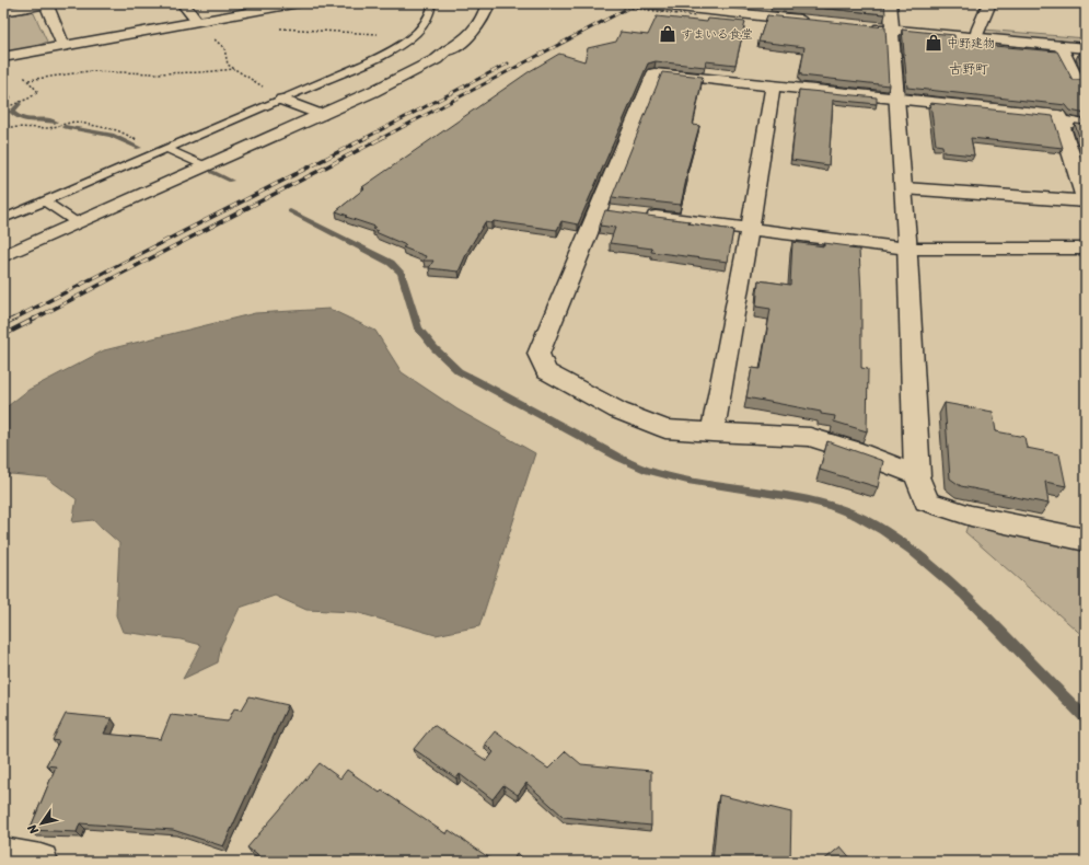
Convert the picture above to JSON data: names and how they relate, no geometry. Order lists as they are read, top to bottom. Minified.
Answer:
{"districts":["古野町"],"places":{"shop":["すまいる食堂","中野建物"]},"north":"bottom left"}
